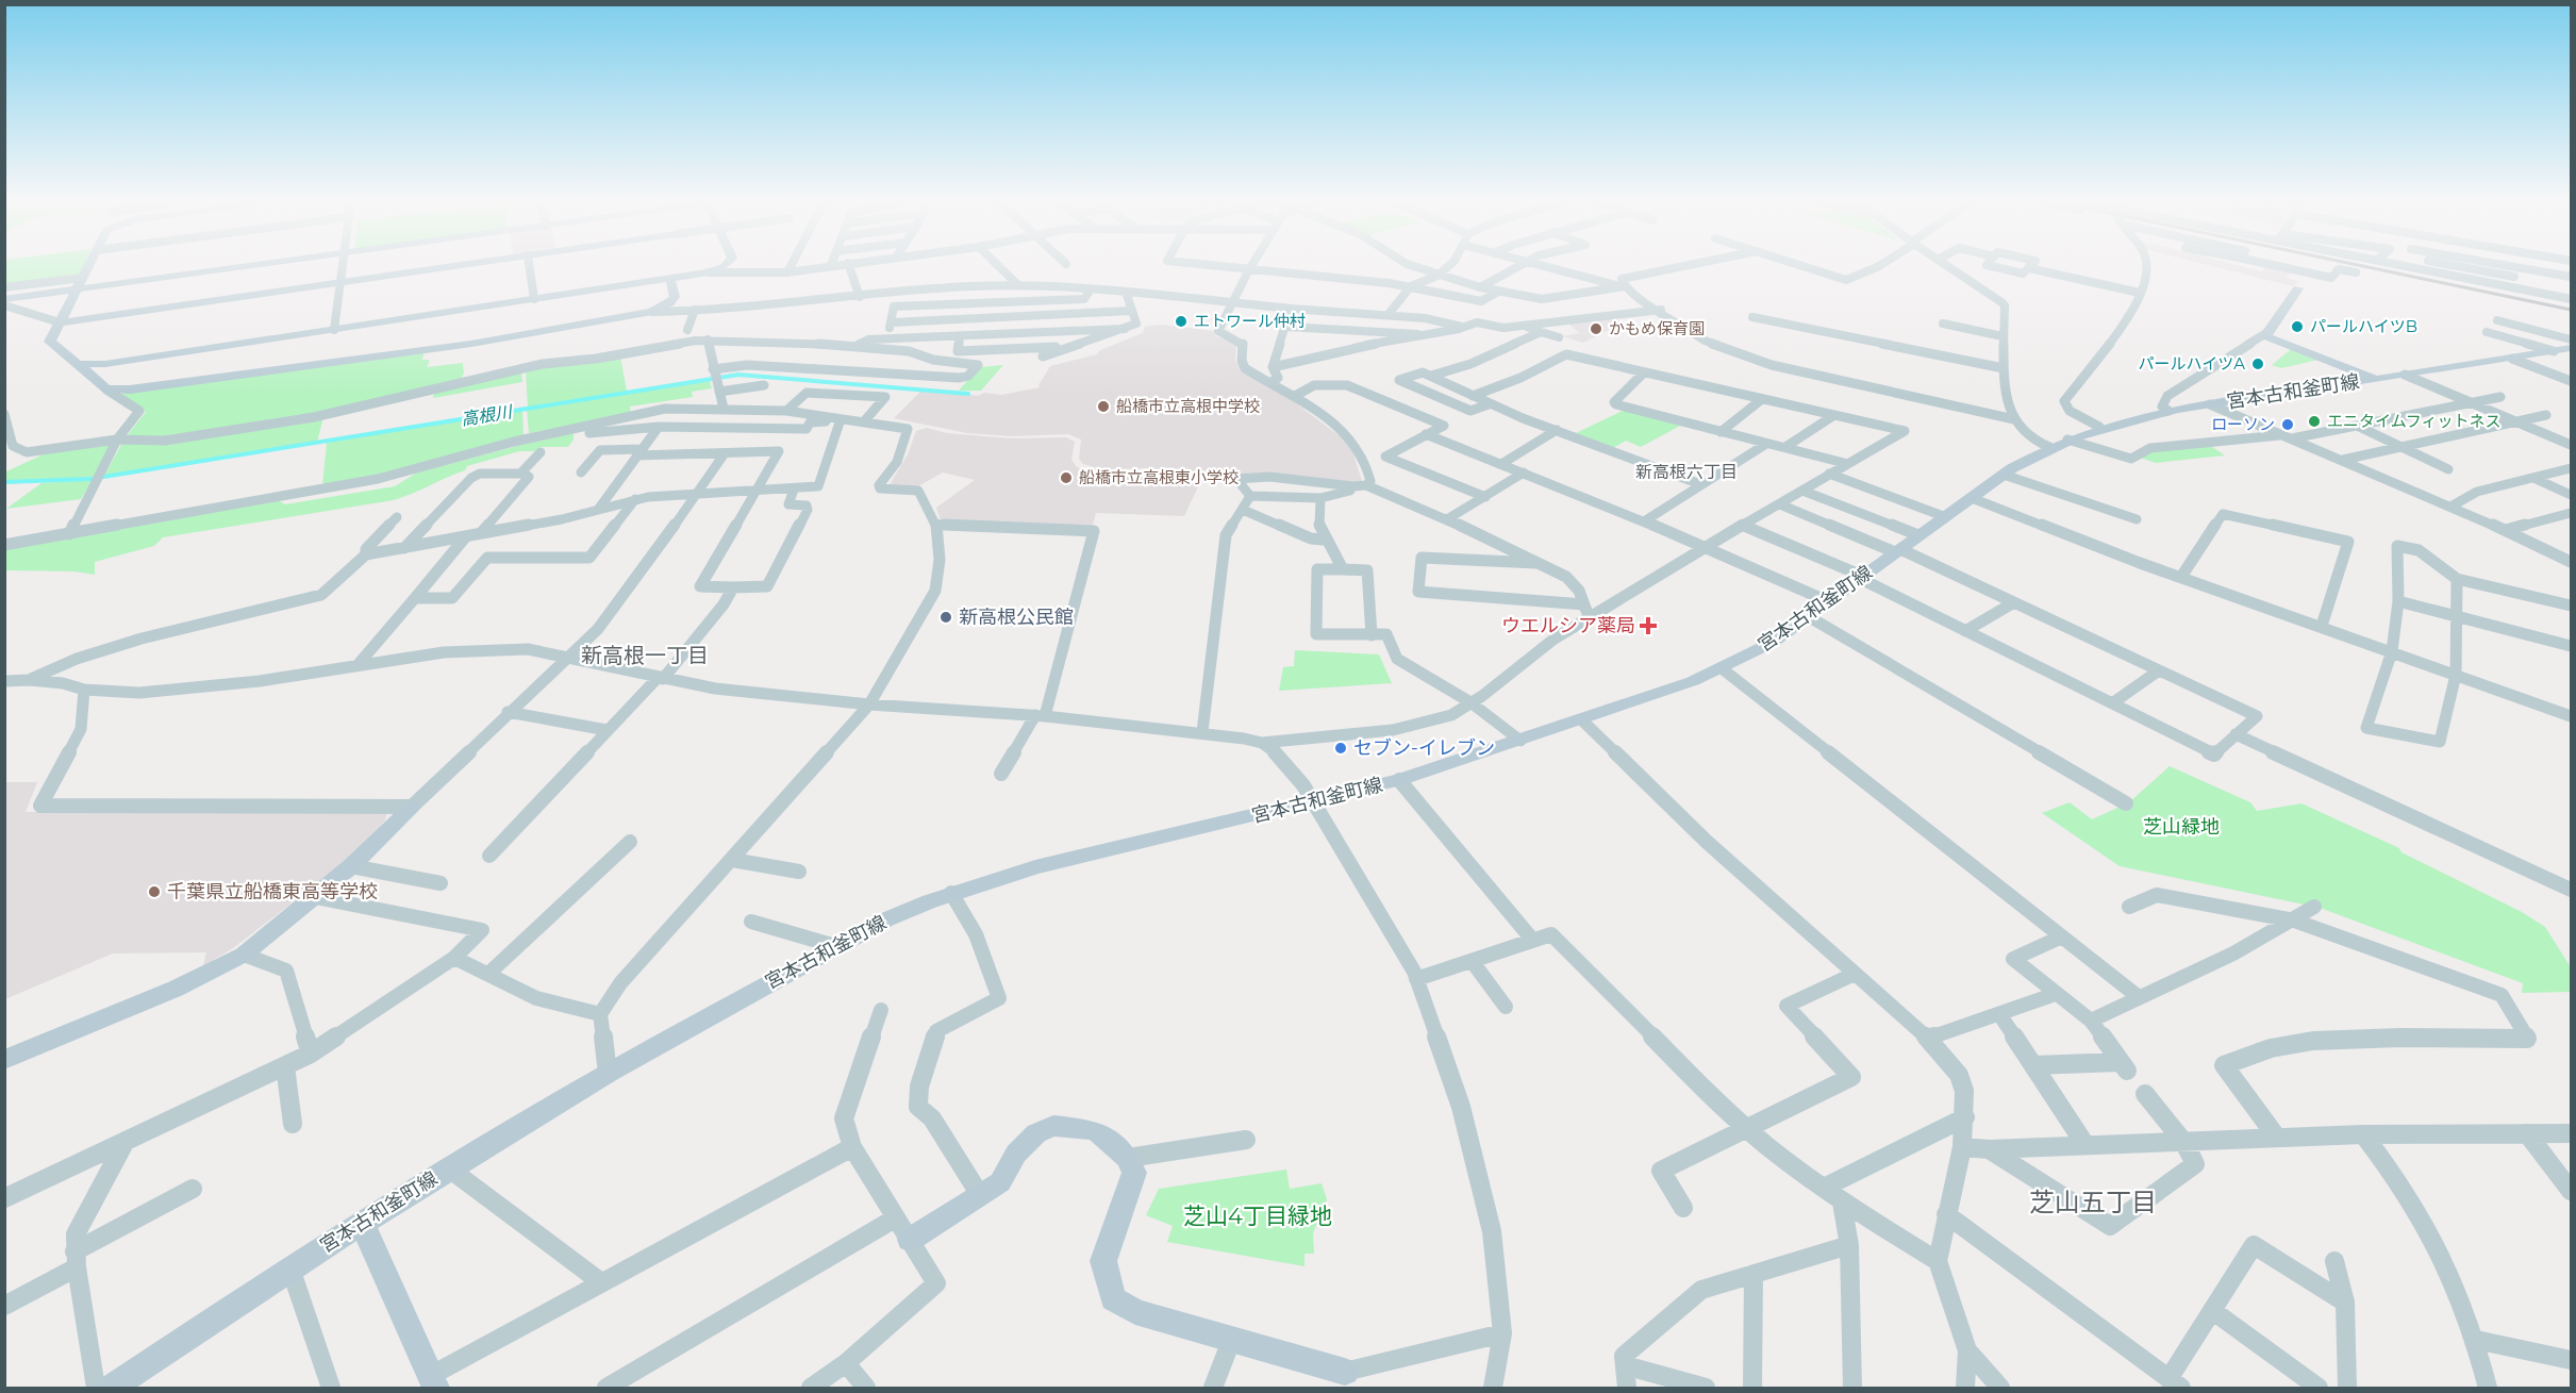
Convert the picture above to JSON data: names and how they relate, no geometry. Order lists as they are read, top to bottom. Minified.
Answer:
{"streets":{"street":["宮本古和釜町線"]},"districts":["新高根六丁目","新高根一丁目","芝山五丁目"],"water":["高根川"],"parks":["芝山緑地","芝山4丁目緑地"],"places":{"other":["エトワール仲村","パールハイツB","かもめ保育園","パールハイツA","船橋市立高根中学校","エニタイムフィットネス","ローソン","船橋市立高根東小学校","新高根公民館","セブン-イレブン","千葉県立船橋東高等学校"],"health":["ウエルシア薬局"]}}
